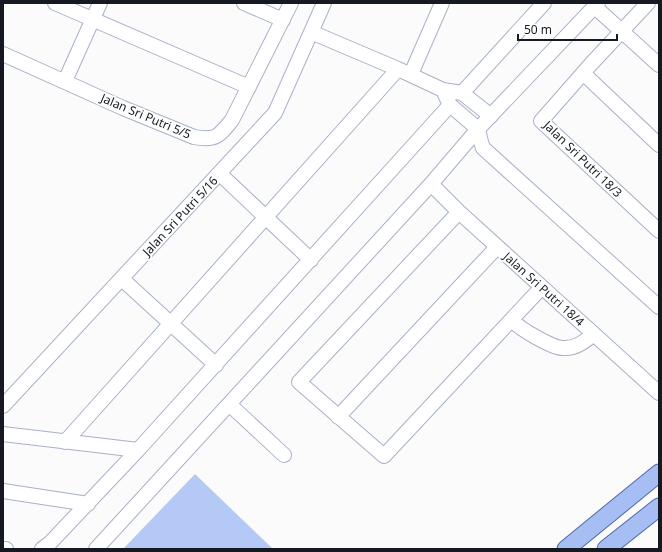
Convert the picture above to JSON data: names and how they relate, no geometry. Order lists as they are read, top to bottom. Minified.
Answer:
{"streets":{"street":["Jalan Sri Putri 5/5","Jalan Sri Putri 18/3","Jalan Sri Putri 5/16","Jalan Sri Putri 18/4"]},"scale_bar":"50 m"}
